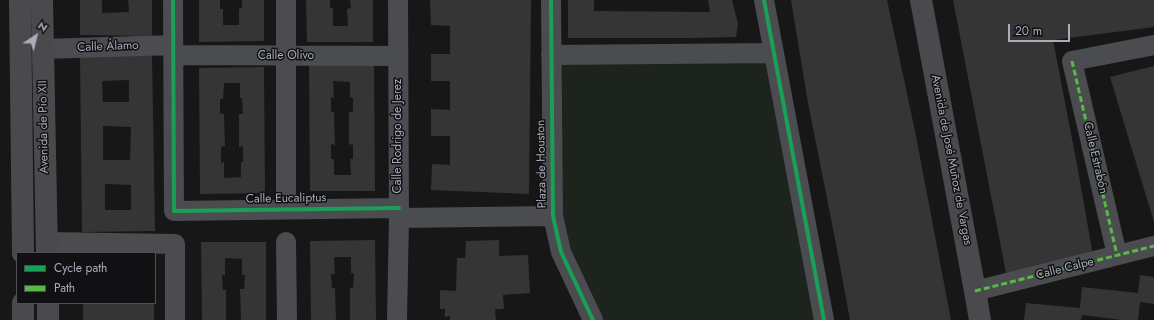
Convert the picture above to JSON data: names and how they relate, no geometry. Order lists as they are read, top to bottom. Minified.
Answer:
{"streets":{"main road":["Avenida de Pío XII","Avenida de José Muñoz de Vargas"],"street":["Calle Álamo","Calle Olivo","Calle Rodrigo de Jerez","Calle Estrabón","Plaza de Houston","Calle Eucaliptus","Calle Calpe"]},"crossings":[["Calle Álamo","Calle Olivo"],["Calle Álamo","Avenida de Pío XII"],["Calle Álamo","Calle Eucaliptus"],["Calle Olivo","Calle Rodrigo de Jerez"],["Calle Olivo","Calle Eucaliptus"],["Calle Rodrigo de Jerez","Calle Eucaliptus"],["Calle Estrabón","Calle Calpe"],["Avenida de José Muñoz de Vargas","Calle Calpe"],["Plaza de Houston","Calle Eucaliptus"]],"legend":["Cycle path","Path"],"scale_bar":"20 m","north":"top right"}
